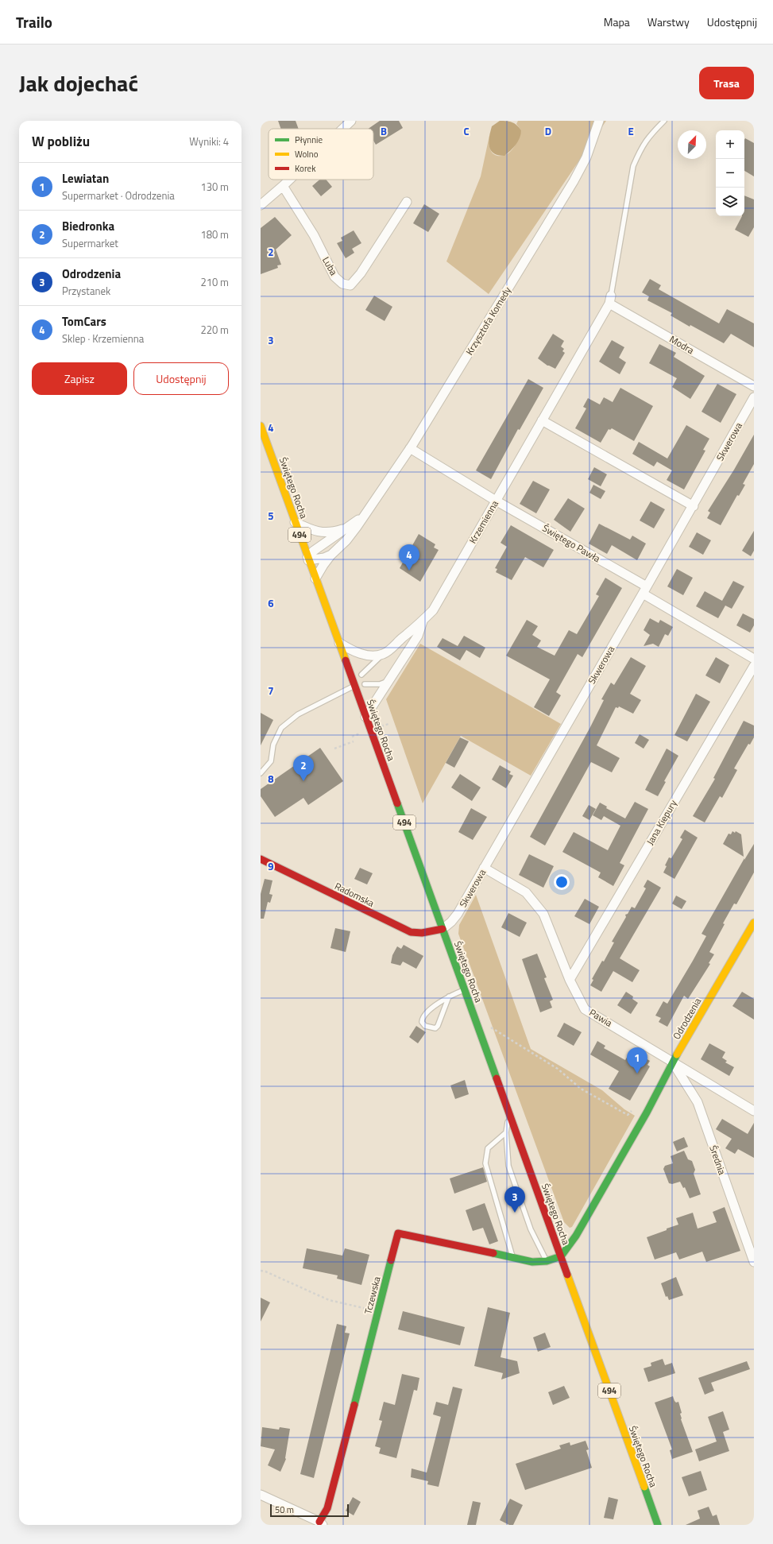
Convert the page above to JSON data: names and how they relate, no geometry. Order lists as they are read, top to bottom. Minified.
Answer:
{"streets":{"main road":["Świętego Rocha","494","Radomska","Odrodzenia","Tczewska"],"street":["Luba","Krzysztofa Komedy","Modra","Skwerowa","Krzemienna","Świętego Pawła","Jana Kiepury","Pawia","Średnia"]},"crossings":[["Krzysztofa Komedy","Świętego Rocha"],["Krzysztofa Komedy","Świętego Pawła"],["Modra","Krzemienna"],["Skwerowa","Świętego Rocha"],["Skwerowa","Świętego Pawła"],["Skwerowa","Radomska"],["Skwerowa","Pawia"],["Świętego Rocha","Krzemienna"],["Świętego Rocha","Radomska"],["Świętego Rocha","Odrodzenia"],["Świętego Rocha","Tczewska"],["Krzemienna","Świętego Pawła"],["Jana Kiepury","Pawia"],["Pawia","Odrodzenia"],["Pawia","Średnia"],["Odrodzenia","Średnia"],["Odrodzenia","Tczewska"]],"legend":["Płynnie","Wolno","Korek"],"scale_bar":"50 m","north":"top right","page":{"header":"Trailo","nav":["Mapa","Warstwy","Udostępnij"],"title":"Jak dojechać","buttons":["Trasa",["Zapisz","Udostępnij"]],"heading":["W pobliżu","Wyniki: 4"],"map_buttons":["+","−"],"list":[{"mark":"1","name":"Lewiatan","note":"Supermarket · Odrodzenia","value":"130 m"},{"mark":"2","name":"Biedronka","note":"Supermarket","value":"180 m"},{"mark":"3","name":"Odrodzenia","note":"Przystanek","value":"210 m"},{"mark":"4","name":"TomCars","note":"Sklep · Krzemienna","value":"220 m"}],"pins":["4","2","1","3"],"scale":"50 m"},"grid":{"columns":["B","C","D","E"],"rows":["2","3","4","5","6","7","8","9"]}}
